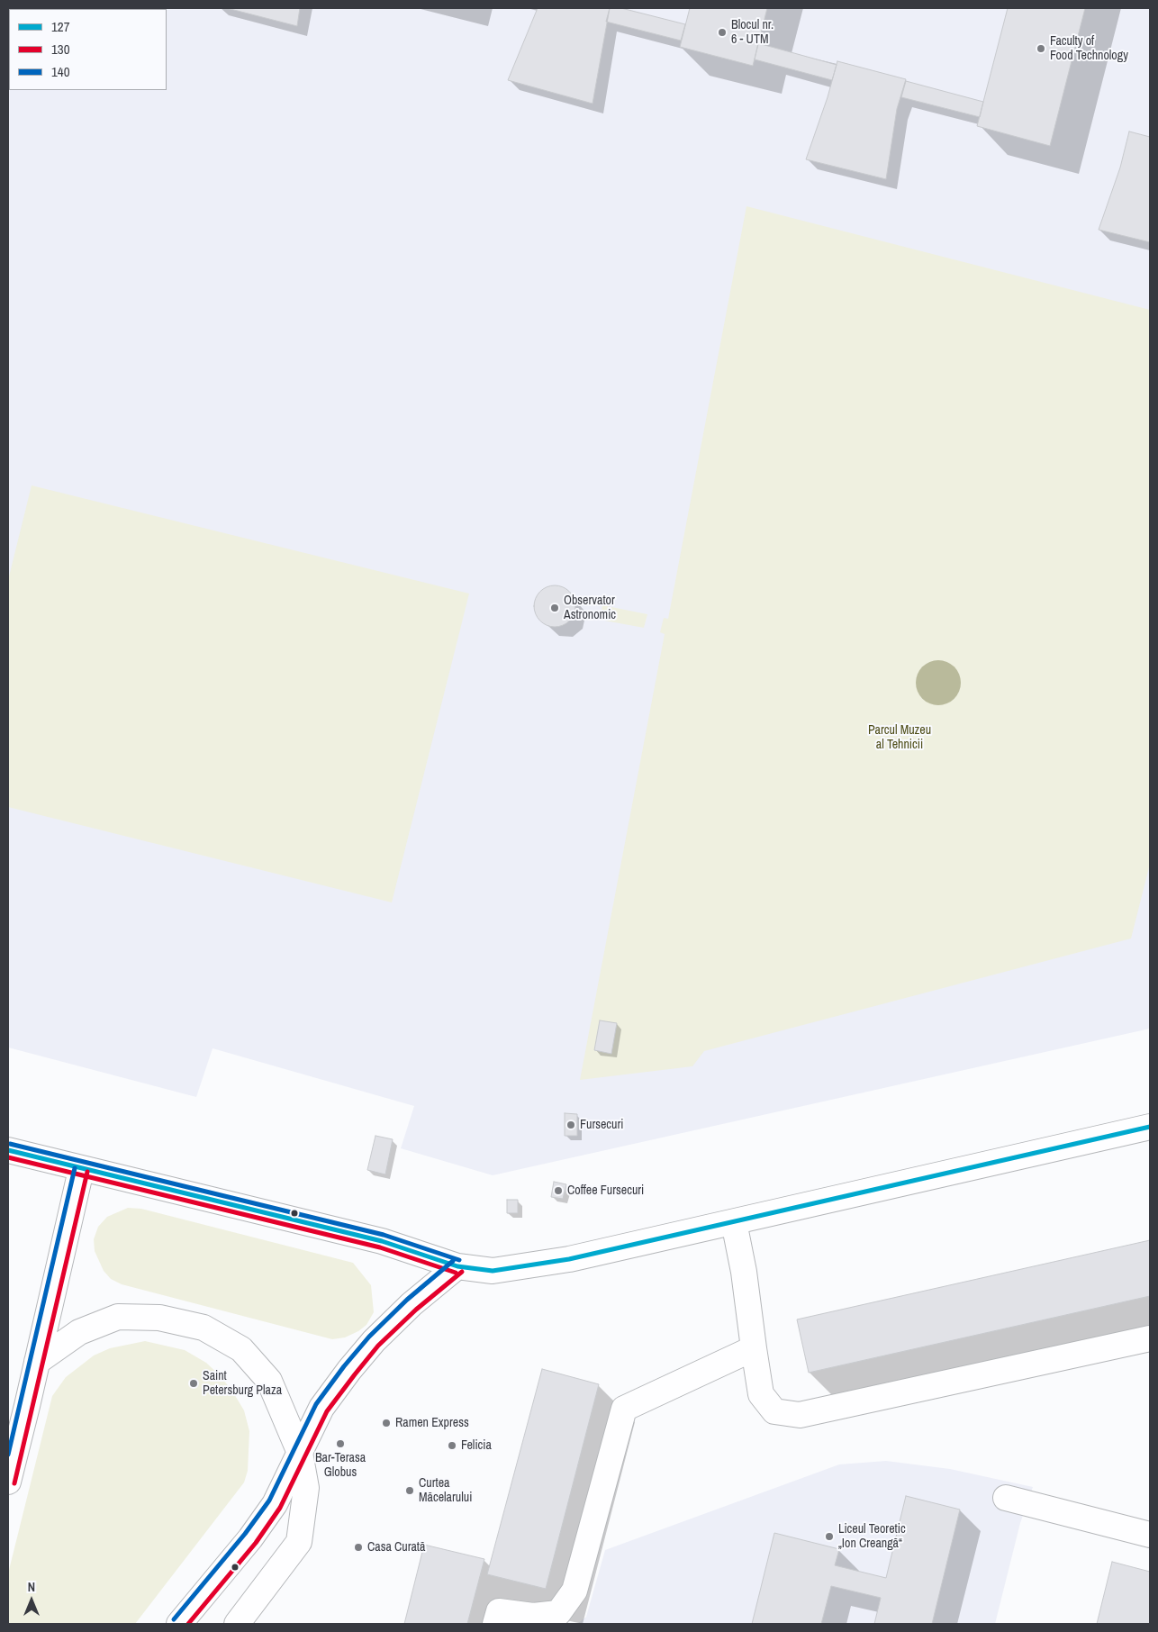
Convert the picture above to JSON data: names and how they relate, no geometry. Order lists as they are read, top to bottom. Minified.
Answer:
{"parks":["Parcul Muzeu al Tehnicii"],"places":["Blocul nr. 6 - UTM","Faculty of Food Technology","Observator Astronomic","Fursecuri","Coffee Fursecuri","Saint Petersburg Plaza","Ramen Express","Bar-Terasa Globus","Felicia","Curtea Măcelarului","Liceul Teoretic „Ion Creangă“","Casa Curată"],"lines":["transit line 127","transit line 140","transit line 130"],"legend":["127","130","140"],"north":"top"}
